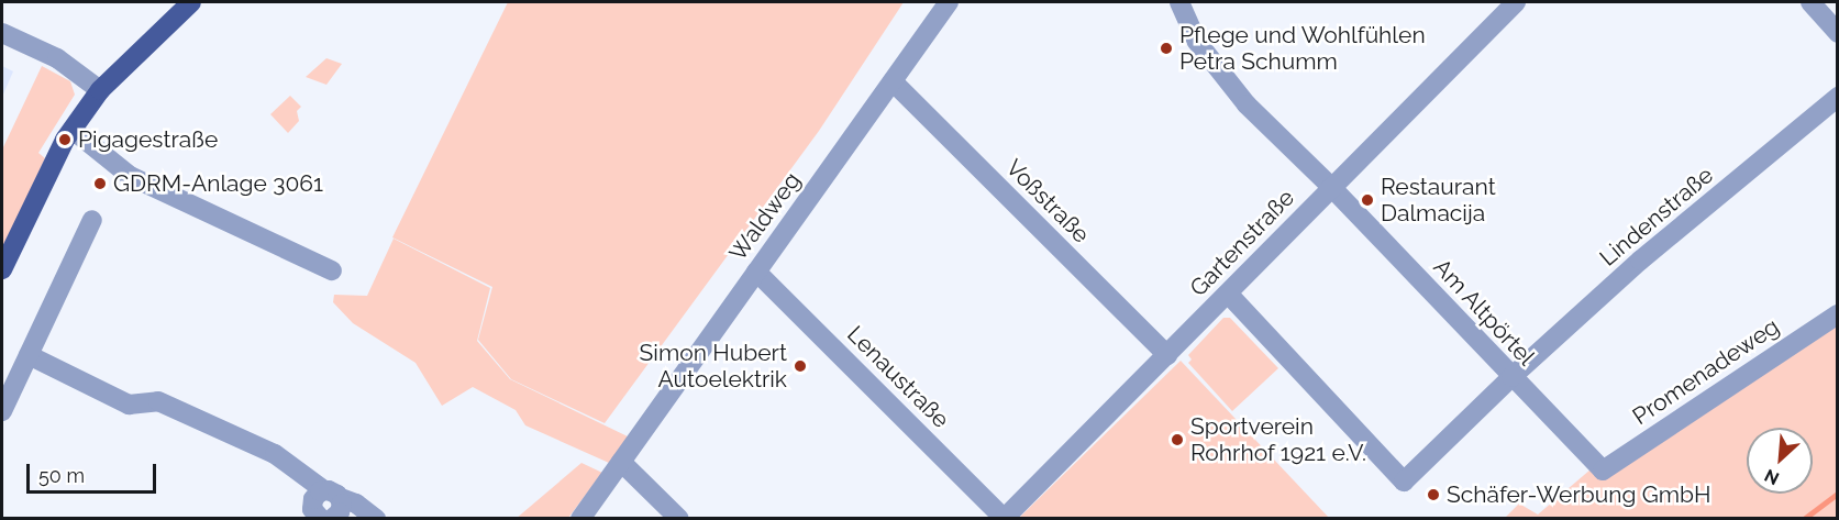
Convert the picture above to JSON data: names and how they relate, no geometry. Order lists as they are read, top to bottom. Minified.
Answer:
{"streets":{"street":["Voßstraße","Waldweg","Lindenstraße","Gartenstraße","Am Altpörtel","Promenadeweg","Lenaustraße"]},"crossings":[["Voßstraße","Waldweg"],["Voßstraße","Gartenstraße"],["Waldweg","Lenaustraße"],["Lindenstraße","Gartenstraße"],["Lindenstraße","Am Altpörtel"],["Gartenstraße","Am Altpörtel"],["Gartenstraße","Lenaustraße"],["Am Altpörtel","Promenadeweg"]],"places":["Pflege und Wohlfühlen Petra Schumm","Pigagestraße","GDRM-Anlage 3061","Restaurant Dalmacija","Simon Hubert Autoelektrik","Sportverein Rohrhof 1921 e.V.","Schäfer-Werbung GmbH"],"scale_bar":"50 m","north":"bottom left"}
